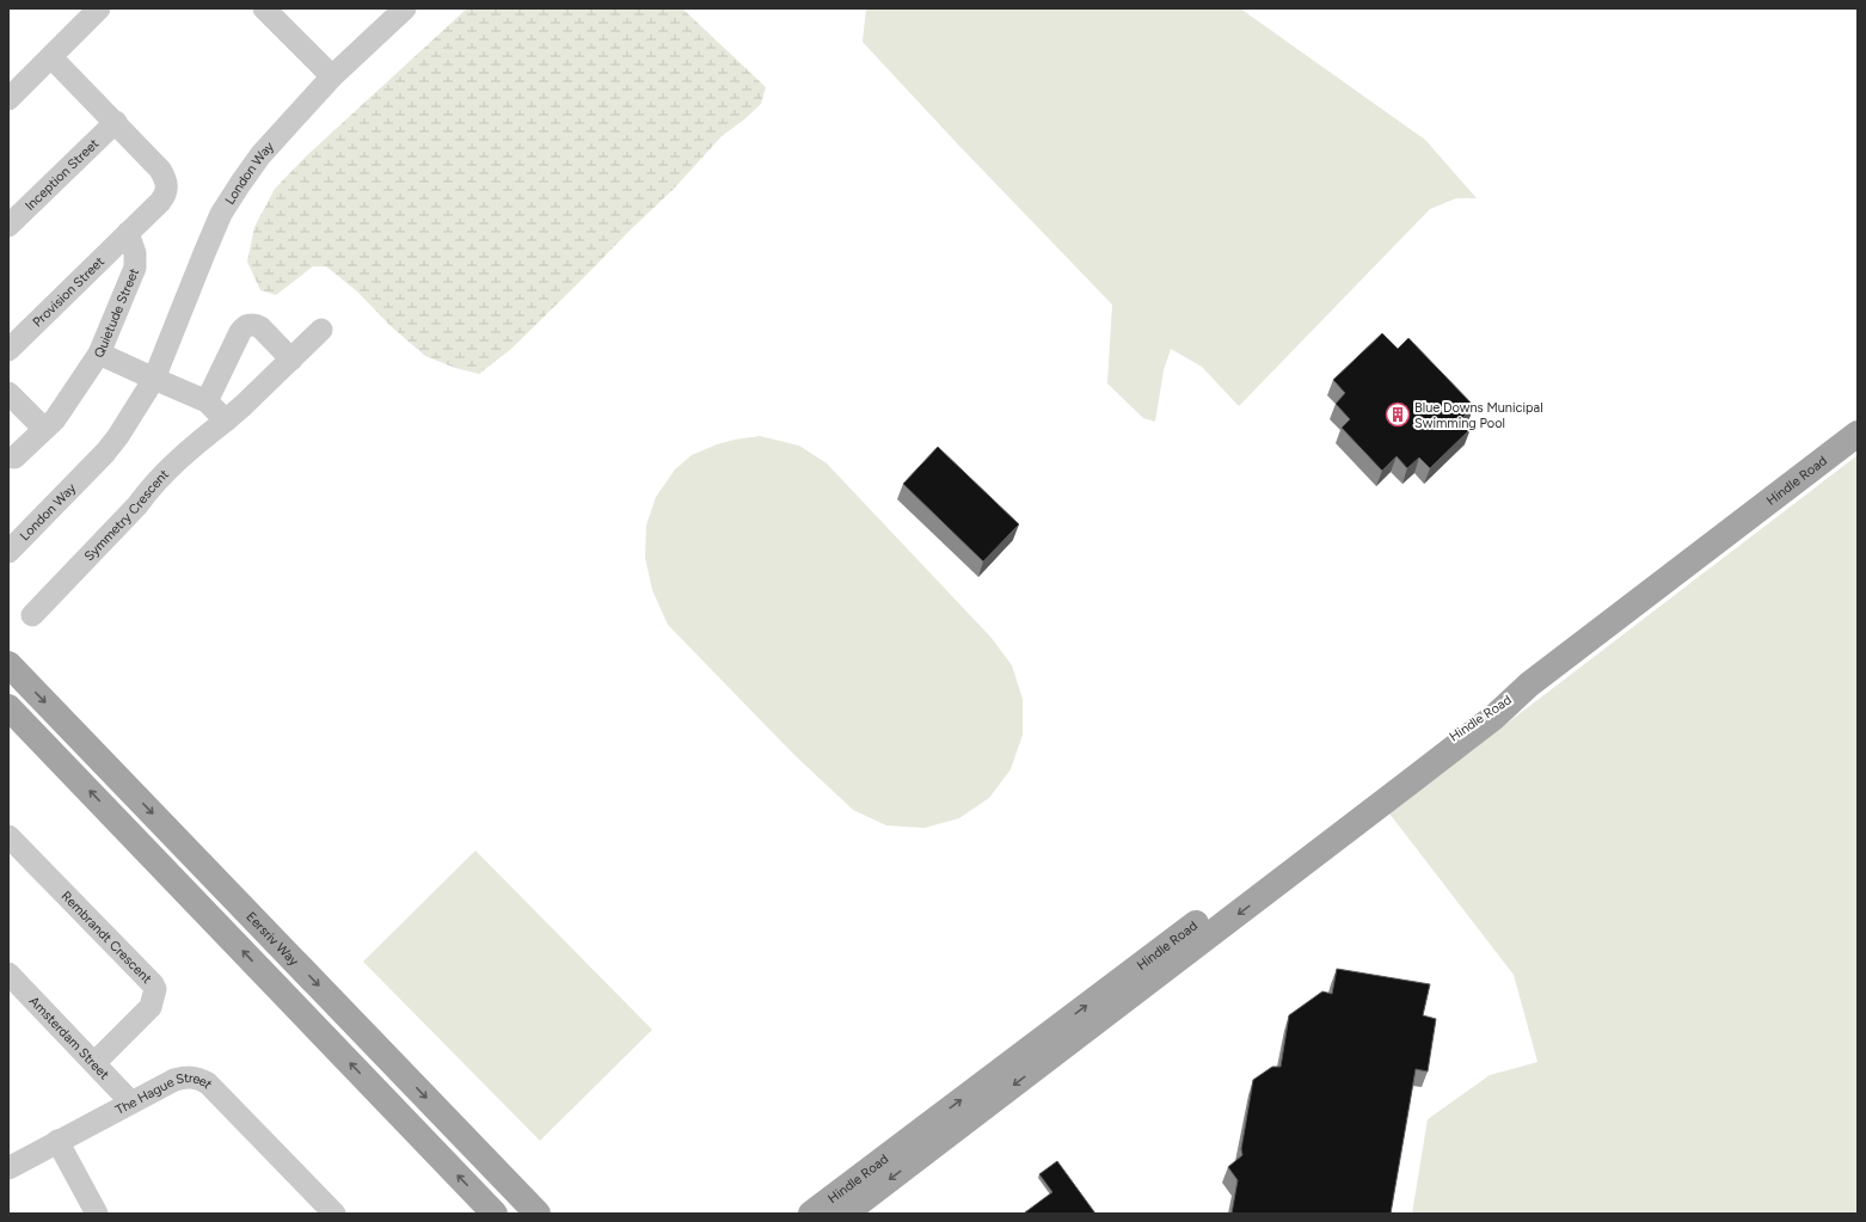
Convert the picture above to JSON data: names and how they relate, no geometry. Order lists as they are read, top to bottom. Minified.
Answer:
{"streets":{"main road":["Hindle Road","Eersriv Way"],"street":["London Way","Inception Street","Provision Street","Quietude Street","Symmetry Crescent","Rembrandt Crescent","Amsterdam Street","The Hague Street"]},"crossings":[["Provision Street","Quietude Street"],["Rembrandt Crescent","Amsterdam Street"],["Amsterdam Street","The Hague Street"]],"places":{"building":["Blue Downs Municipal Swimming Pool"]}}
